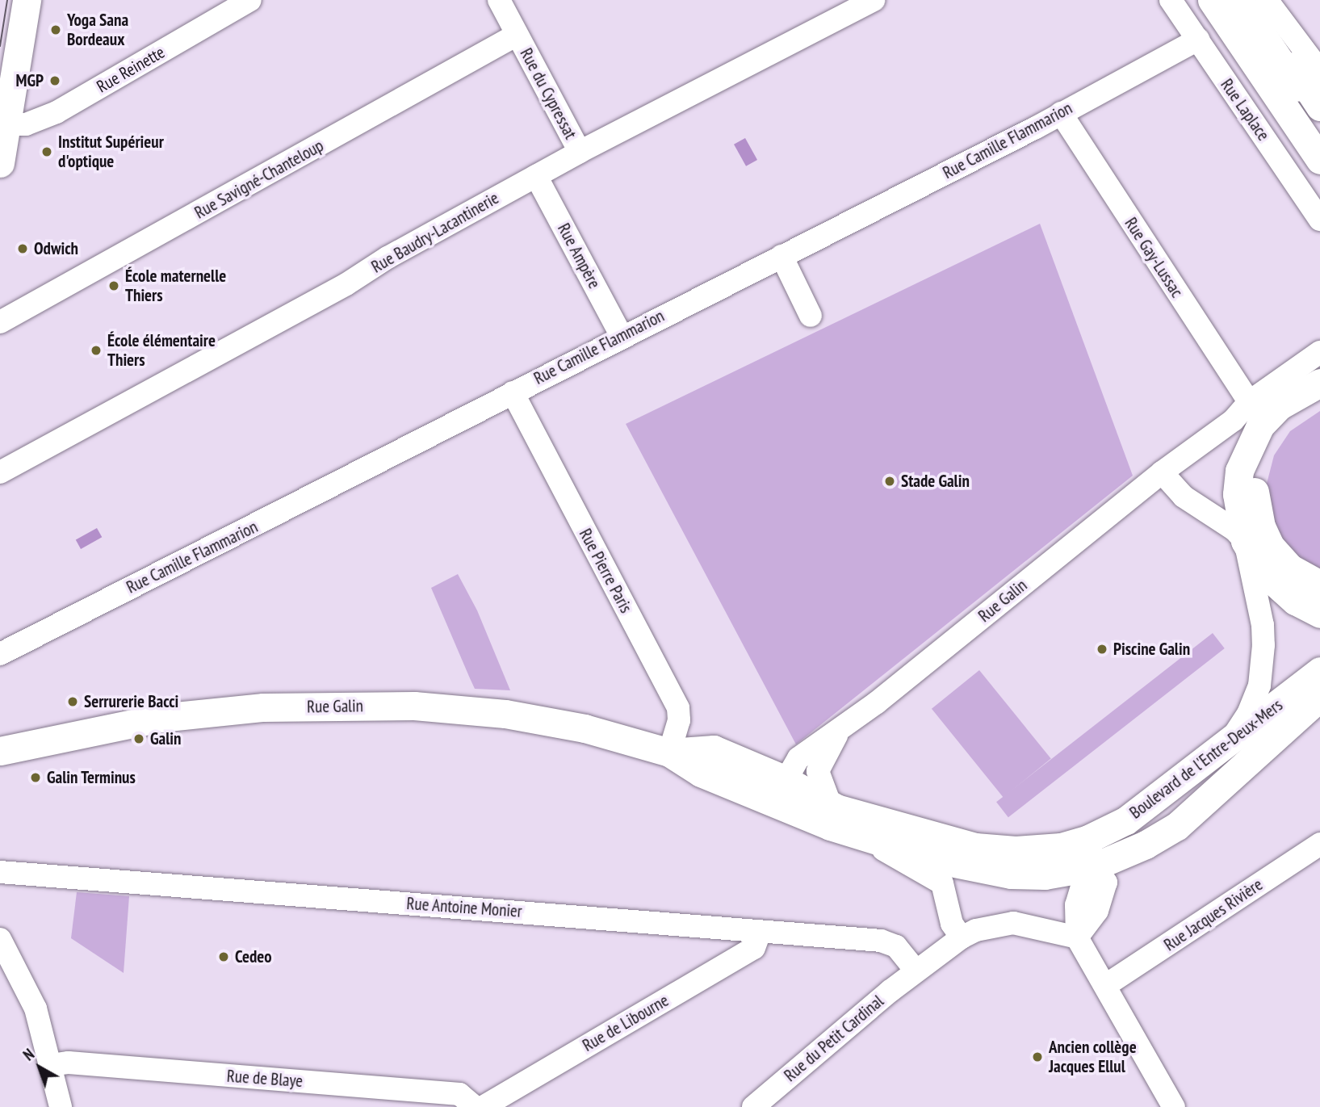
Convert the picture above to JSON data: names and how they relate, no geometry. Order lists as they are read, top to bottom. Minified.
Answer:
{"streets":{"main road":["Rue Galin","Boulevard de l'Entre-Deux-Mers"],"street":["Rue Reinette","Rue du Cypressat","Rue Laplace","Rue Camille Flammarion","Rue Savigné-Chanteloup","Rue Baudry-Lacantinerie","Rue Ampère","Rue Gay-Lussac","Rue Pierre Paris","Rue Antoine Monier","Rue Jacques Rivière","Rue de Libourne","Rue du Petit Cardinal","Rue de Blaye"]},"crossings":[["Rue du Cypressat","Rue Savigné-Chanteloup"],["Rue du Cypressat","Rue Baudry-Lacantinerie"],["Rue Laplace","Rue Camille Flammarion"],["Rue Camille Flammarion","Rue Ampère"],["Rue Camille Flammarion","Rue Gay-Lussac"],["Rue Camille Flammarion","Rue Pierre Paris"],["Rue Baudry-Lacantinerie","Rue Ampère"],["Rue Gay-Lussac","Rue Galin"],["Rue Pierre Paris","Rue Galin"],["Rue Galin","Boulevard de l'Entre-Deux-Mers"],["Rue Antoine Monier","Rue de Libourne"],["Rue Antoine Monier","Rue du Petit Cardinal"]],"places":["Yoga Sana Bordeaux","MGP","Institut Supérieur d'optique","Odwich","École maternelle Thiers","École élémentaire Thiers","Stade Galin","Piscine Galin","Serrurerie Bacci","Galin","Galin Terminus","Cedeo","Ancien collège Jacques Ellul"],"north":"top left"}
